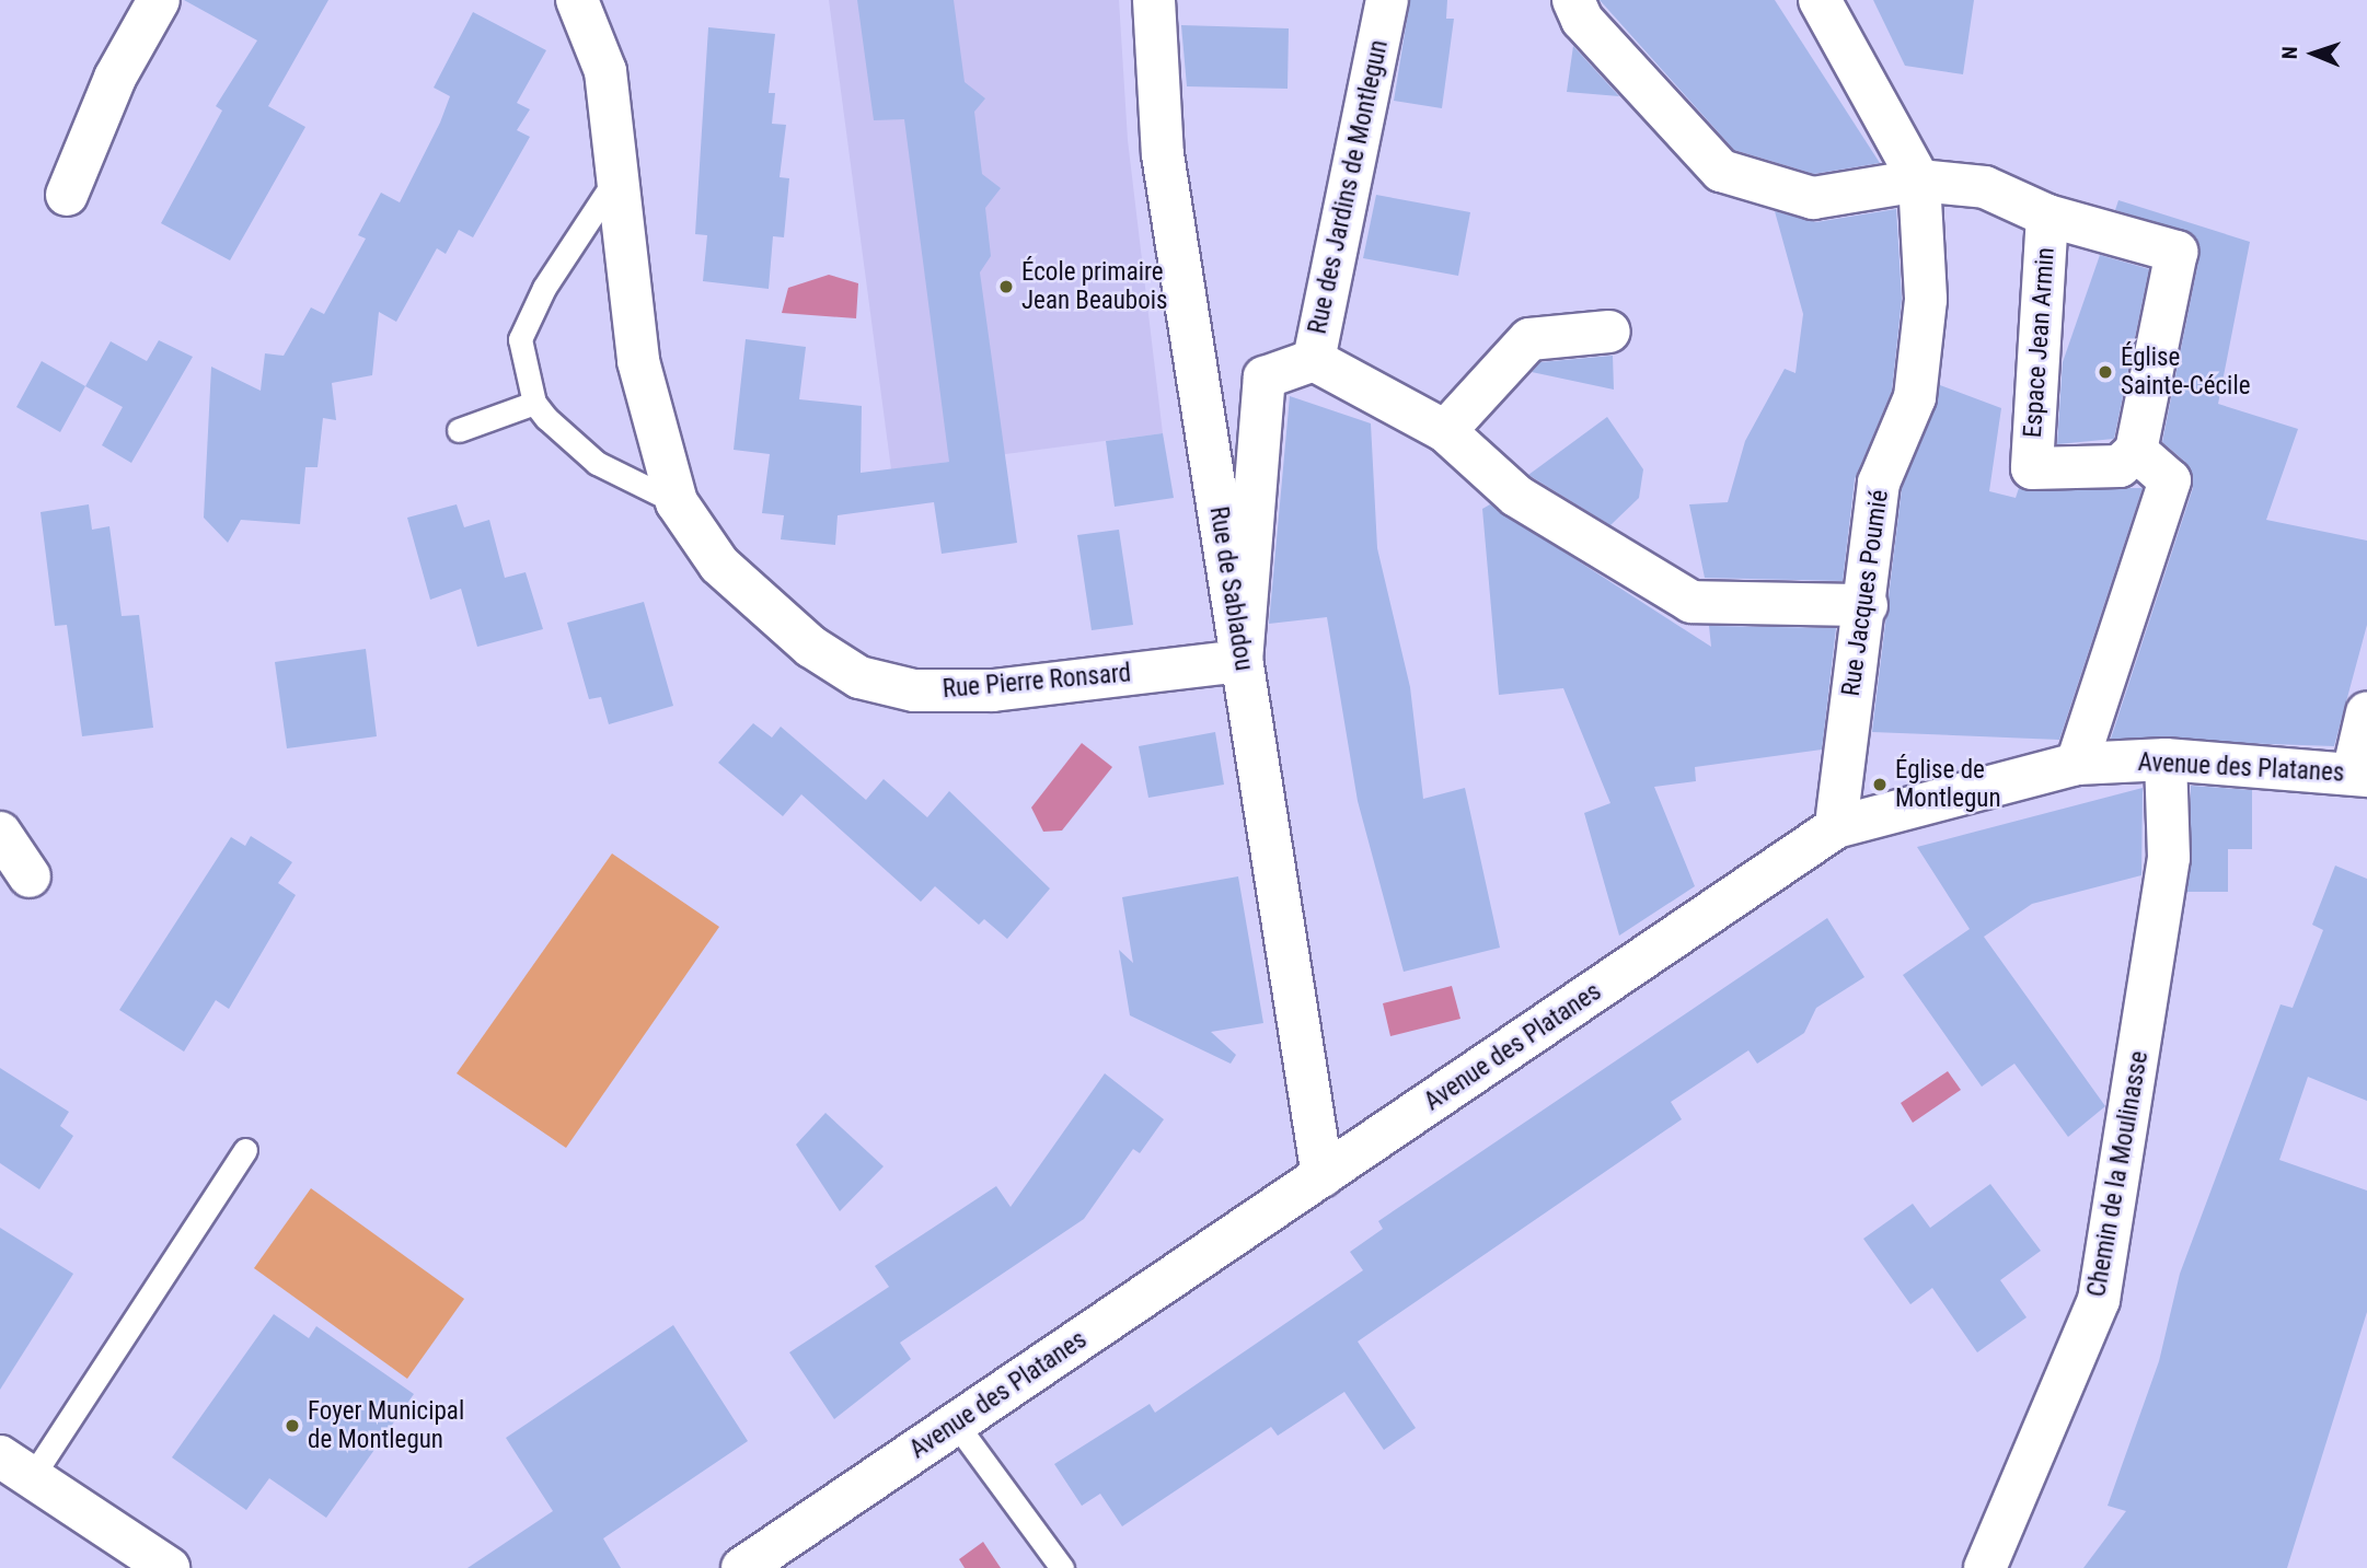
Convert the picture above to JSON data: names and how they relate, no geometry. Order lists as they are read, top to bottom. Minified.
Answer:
{"streets":{"street":["Rue des Jardins de Montlegun","Espace Jean Armin","Rue de Sabladou","Rue Jacques Poumié","Rue Pierre Ronsard","Avenue des Platanes","Chemin de la Moulinasse"]},"crossings":[["Rue des Jardins de Montlegun","Rue de Sabladou"],["Rue des Jardins de Montlegun","Rue Pierre Ronsard"],["Rue de Sabladou","Rue Pierre Ronsard"],["Rue de Sabladou","Avenue des Platanes"],["Rue Jacques Poumié","Avenue des Platanes"],["Avenue des Platanes","Chemin de la Moulinasse"]],"places":["École primaire Jean Beaubois","Église Sainte-Cécile","Église de Montlegun","Foyer Municipal de Montlegun"],"north":"left"}
